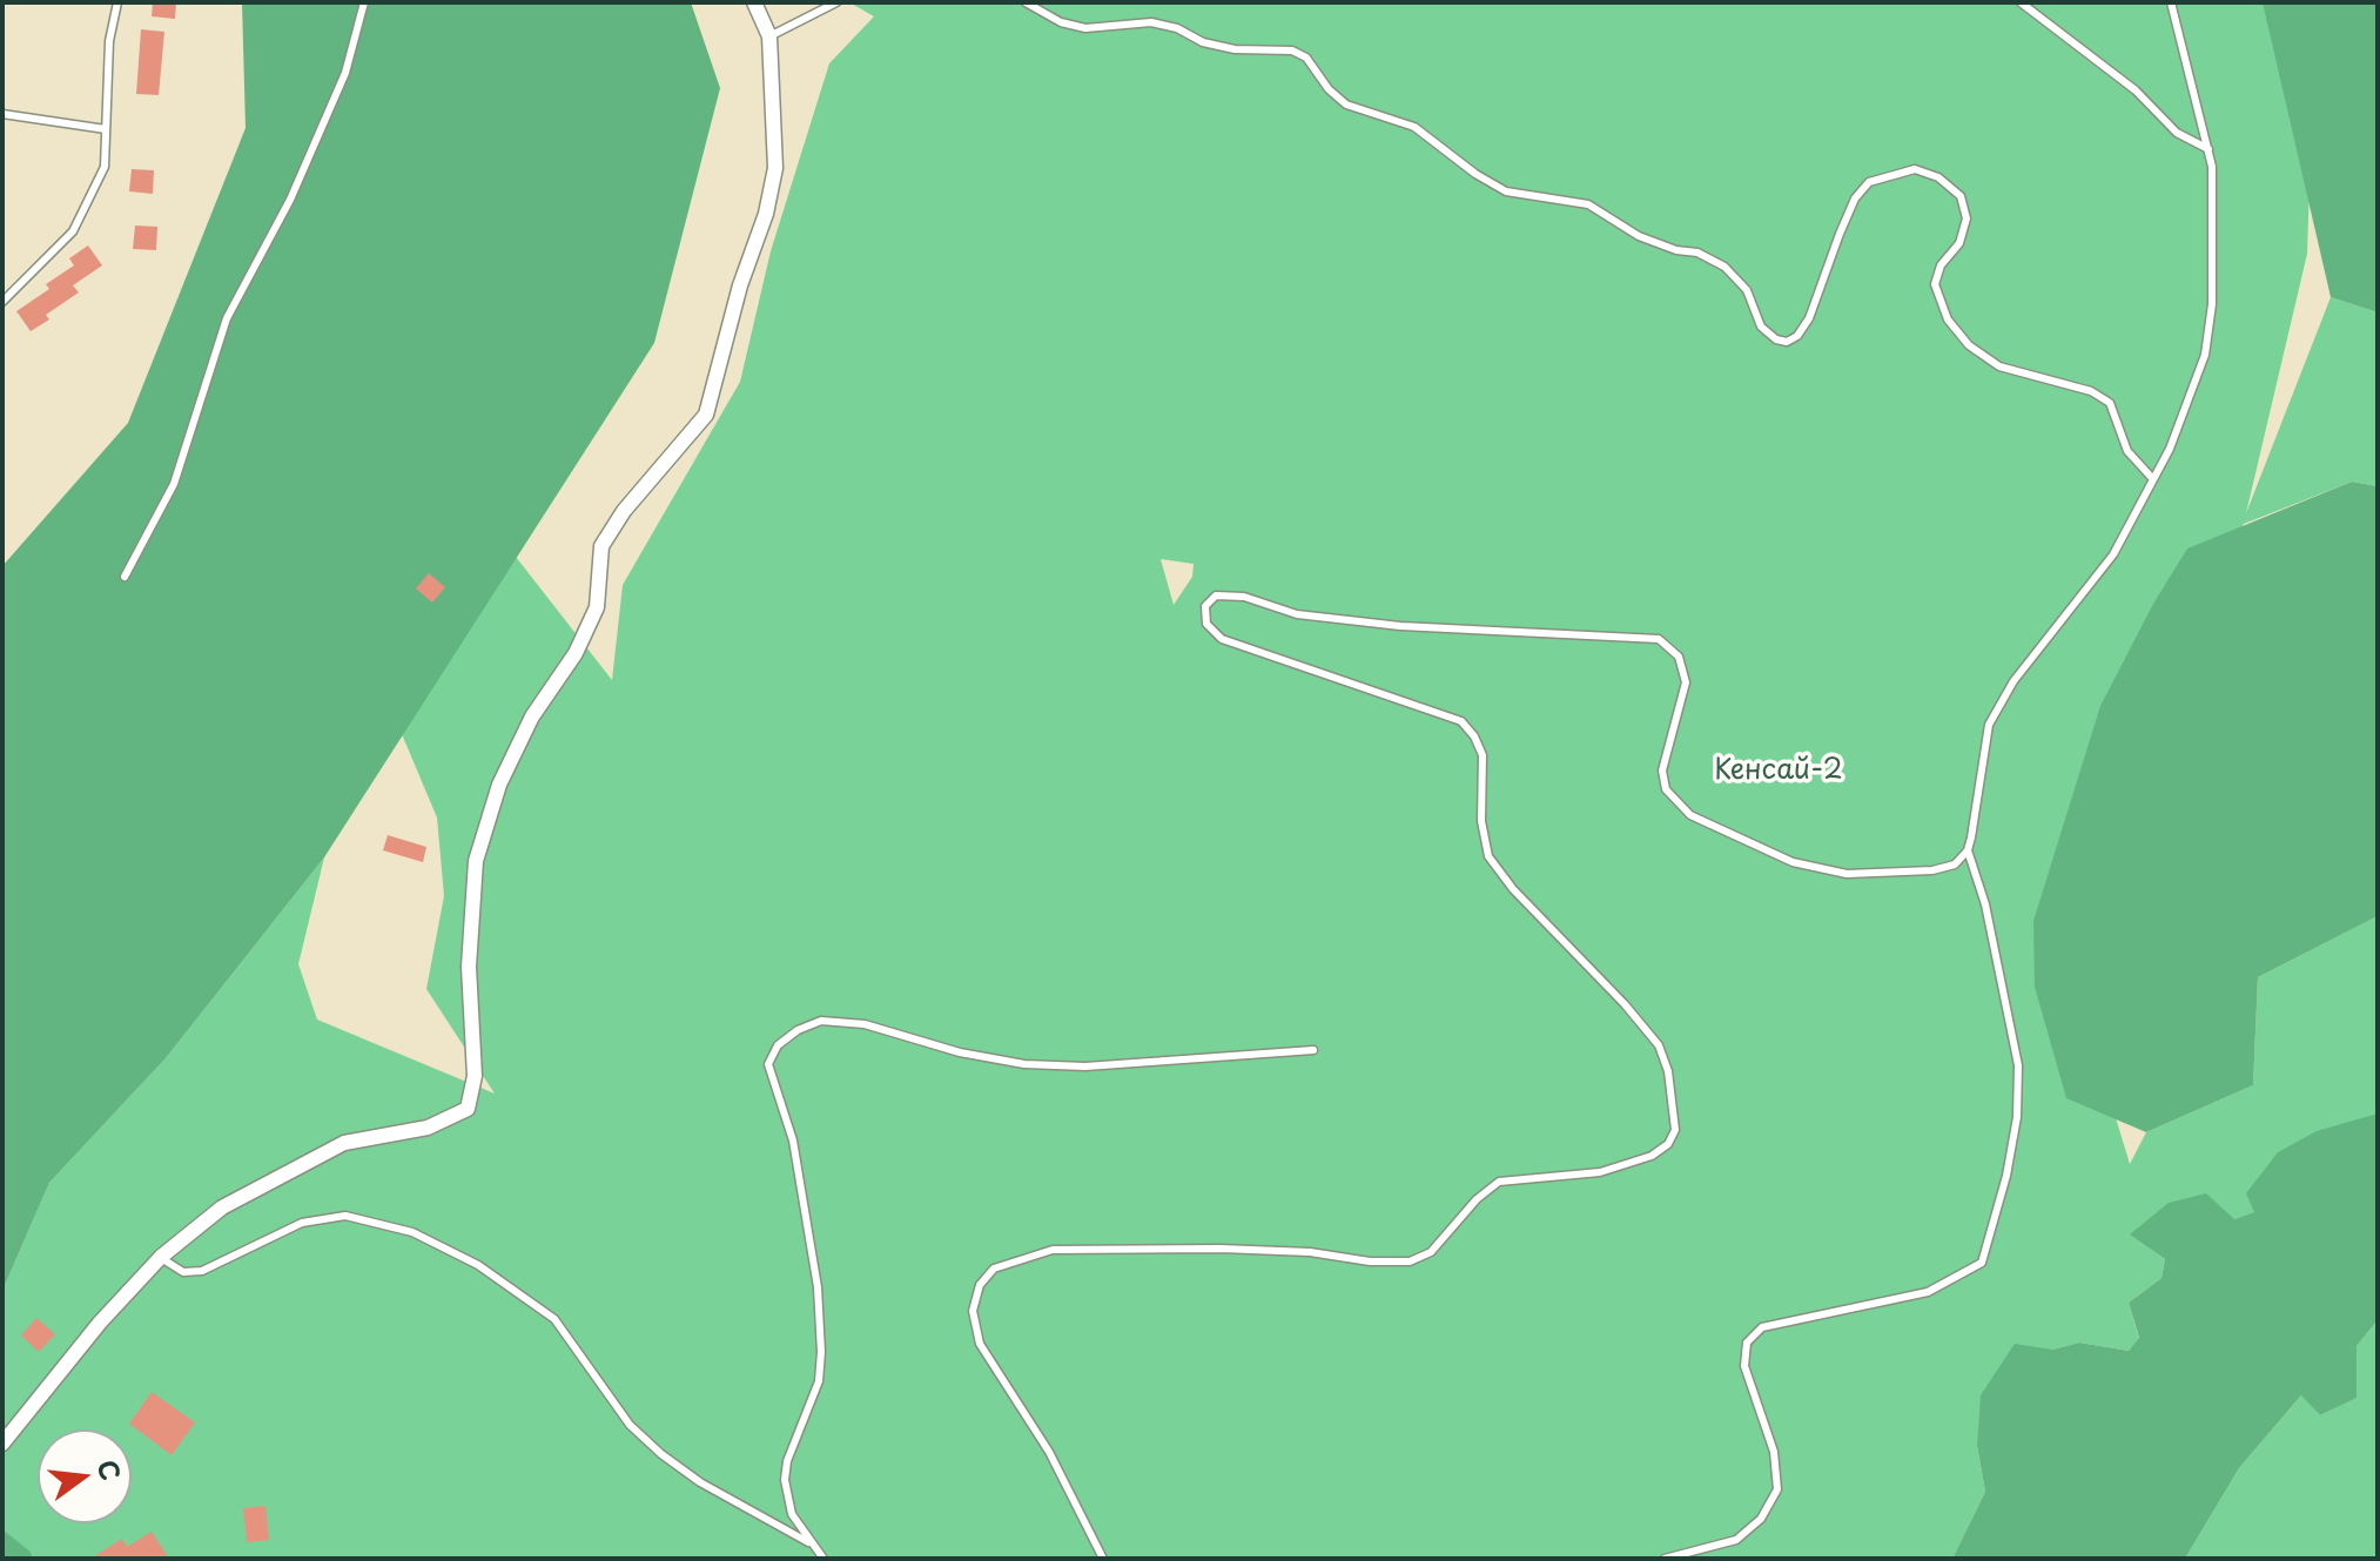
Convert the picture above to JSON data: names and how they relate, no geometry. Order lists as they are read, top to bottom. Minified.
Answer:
{"parks":["Кенсай-2"],"north":"right"}
